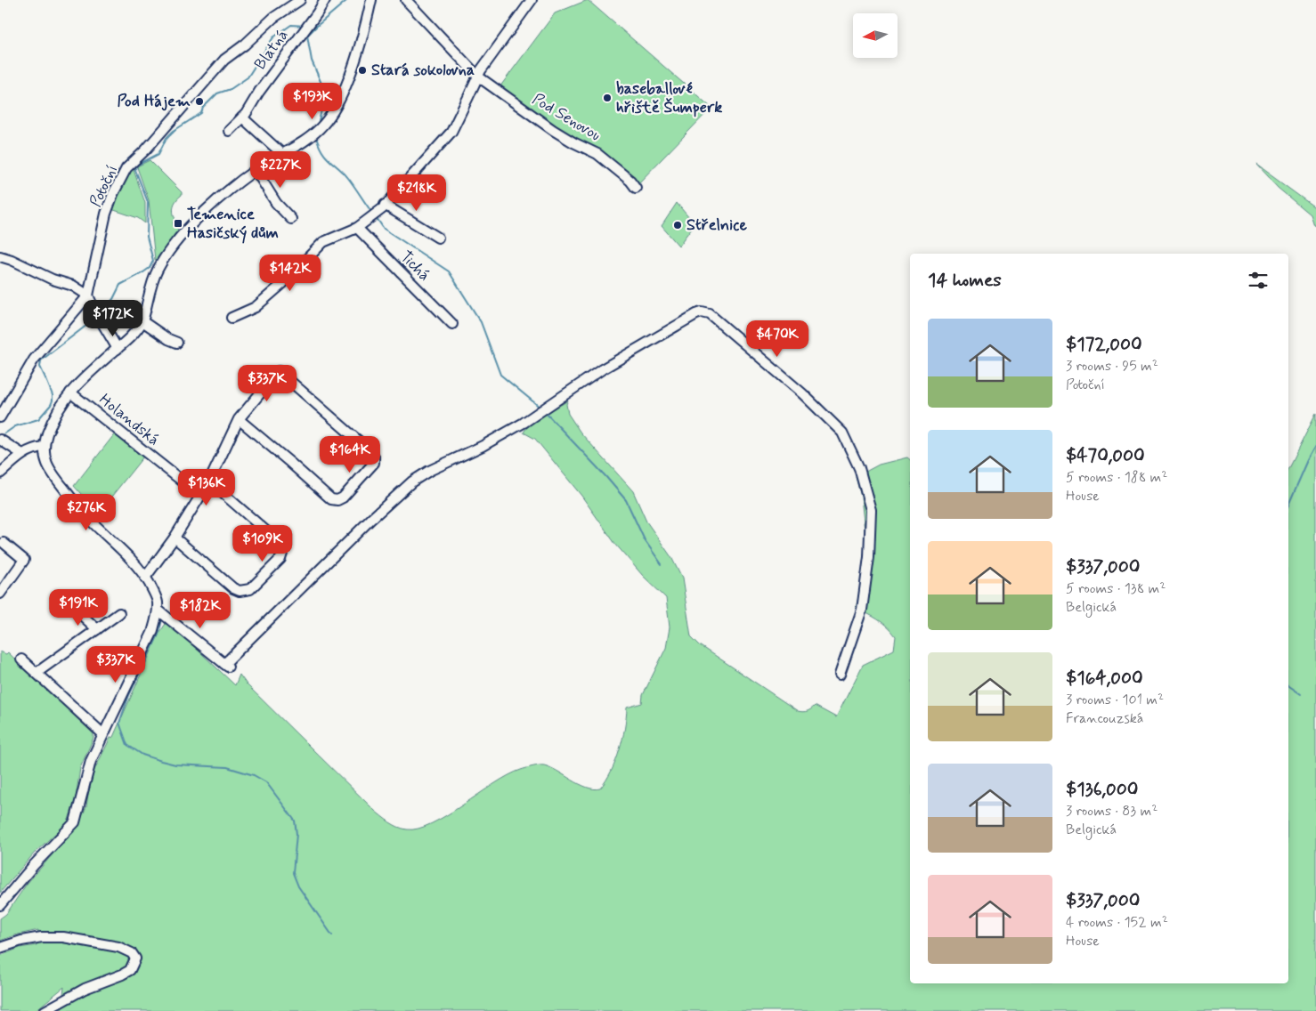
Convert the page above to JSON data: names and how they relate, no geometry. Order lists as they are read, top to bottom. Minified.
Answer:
{"streets":{"street":["Blatná","Pod Senovou","Potoční","Tichá","Holandská"]},"places":{"other":["Stará sokolovna","baseballové hřiště Šumperk","Pod Hájem","Střelnice"],"transit":["Temenice Hasičský dům"]},"north":"left","page":{"price":["$193K","$227K","$218K","$142K","$172K","$470K","$337K","$164K","$136K","$276K","$109K","$191K","$182K","$337K"],"heading":"14 homes","list":[{"name":"$172,000","note":"3 rooms · 95 m² · Potoční"},{"name":"$470,000","note":"5 rooms · 188 m² · House"},{"name":"$337,000","note":"5 rooms · 138 m² · Belgická"},{"name":"$164,000","note":"3 rooms · 101 m² · Francouzská"},{"name":"$136,000","note":"3 rooms · 83 m² · Belgická"},{"name":"$337,000","note":"4 rooms · 152 m² · House"}]}}
